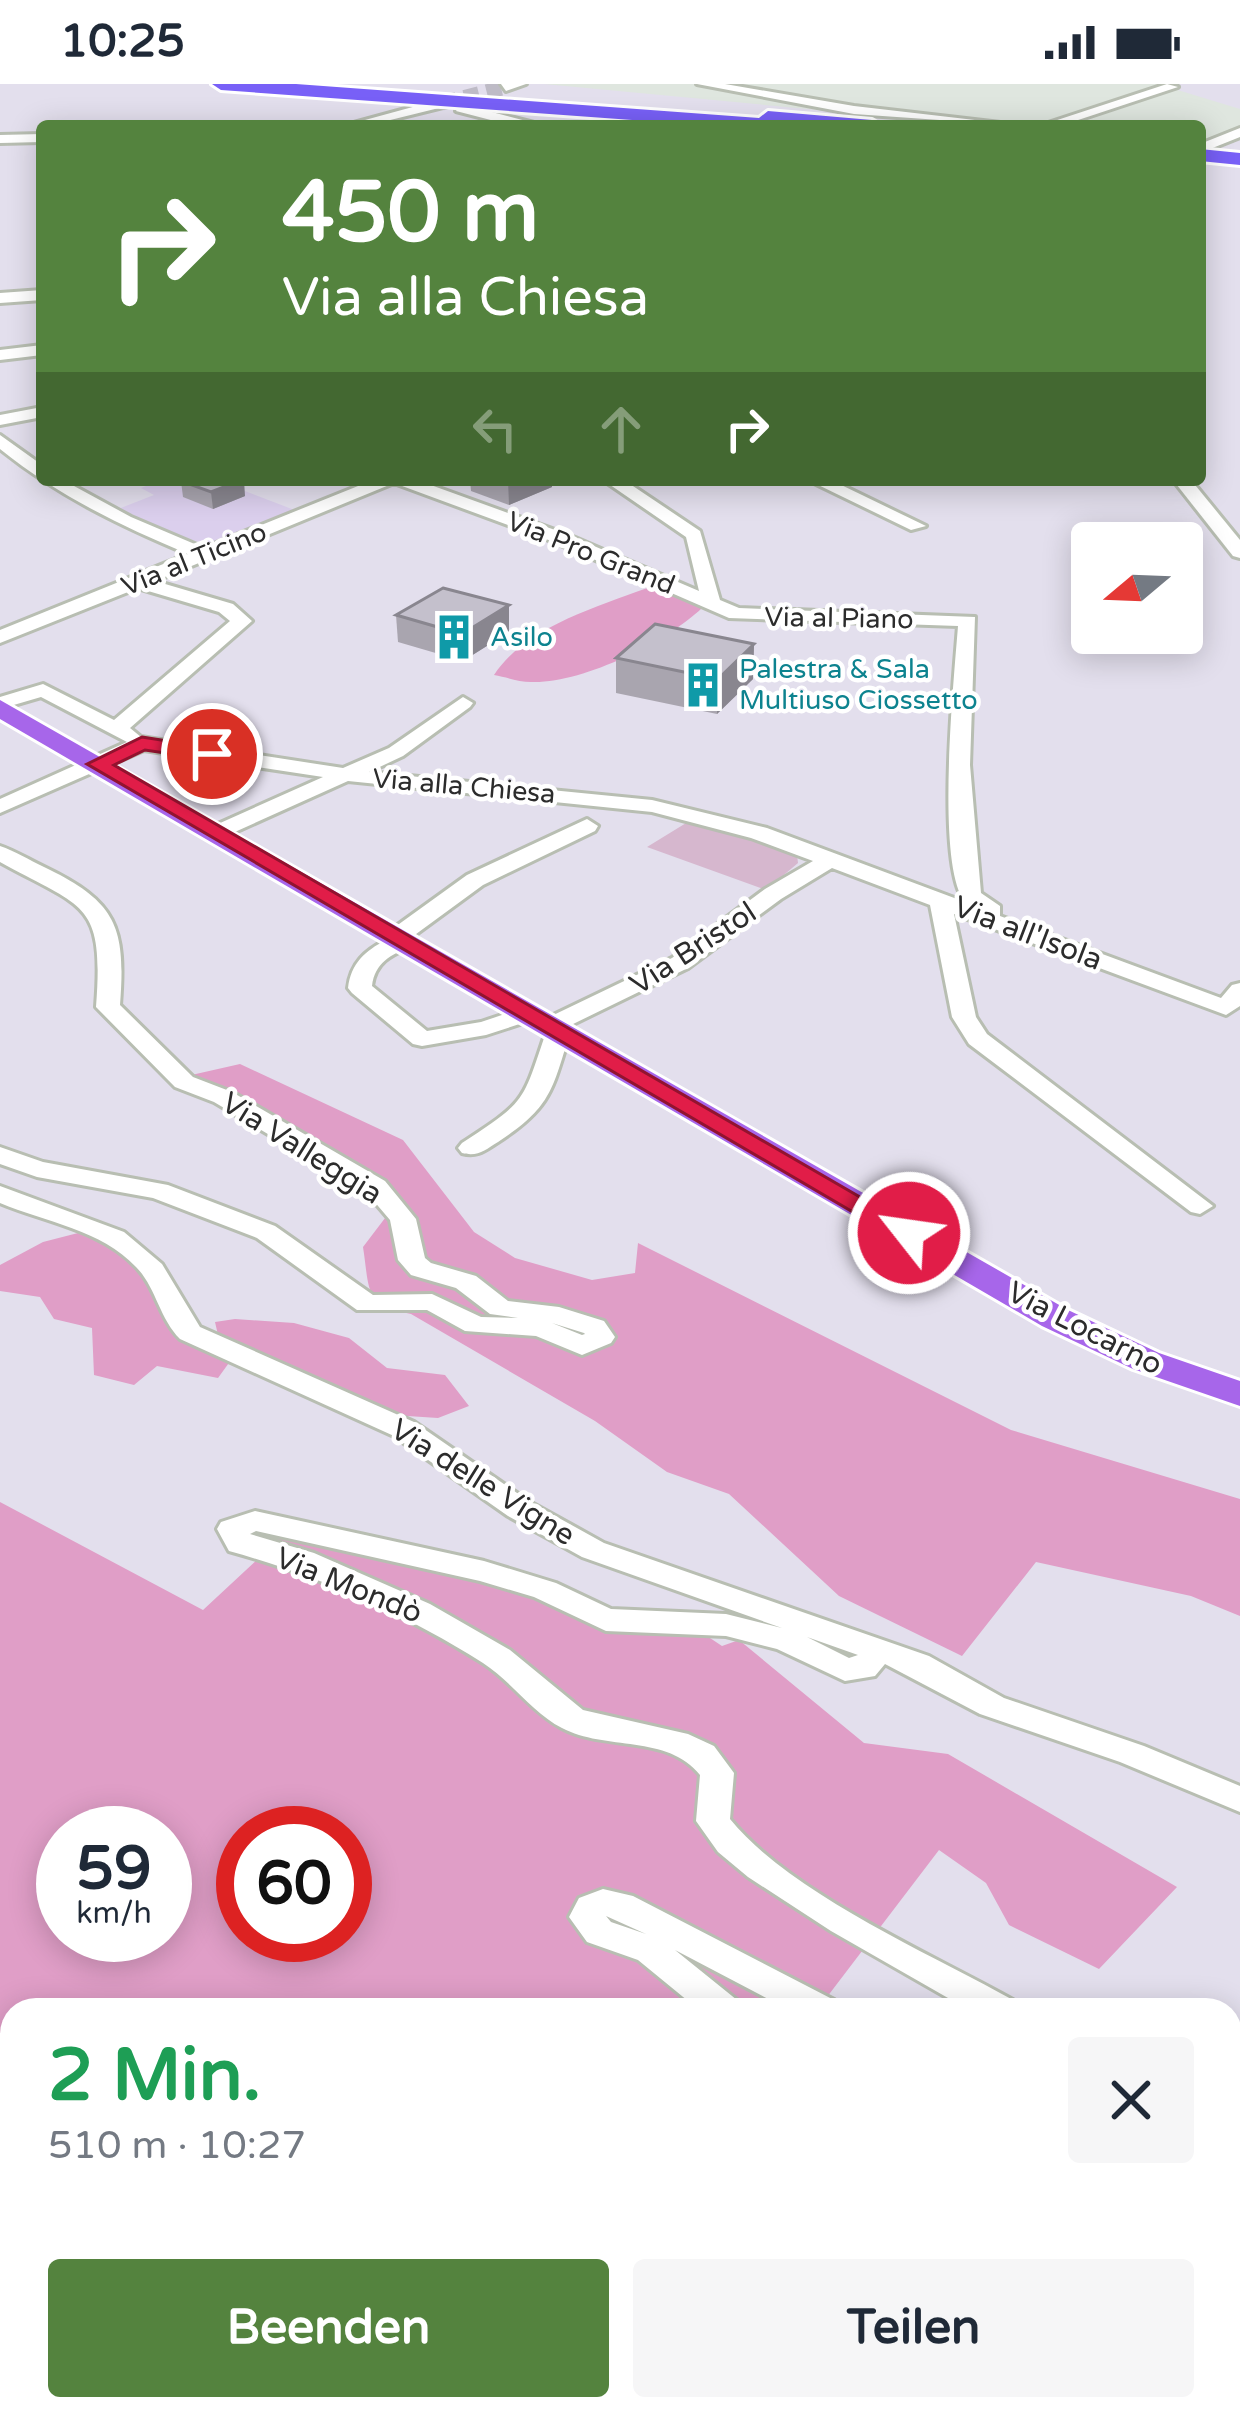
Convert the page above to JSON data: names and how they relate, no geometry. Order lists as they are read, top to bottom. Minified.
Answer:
{"streets":{"main road":["Via Locarno"],"street":["Via Pro Grand","Via al Ticino","Via al Piano","Via alla Chiesa","Via all'Isola","Via Bristol","Via Valleggia","Via delle Vigne","Via Mondò"]},"crossings":[["Via Pro Grand","Via al Piano"],["Via al Piano","Via all'Isola"],["Via alla Chiesa","Via all'Isola"],["Via alla Chiesa","Via Bristol"],["Via all'Isola","Via Bristol"],["Via Bristol","Via Locarno"],["Via delle Vigne","Via Mondò"]],"places":{"building":["Asilo","Palestra & Sala Multiuso Ciossetto"]},"north":"left","page":{"status":"10:25","turn":["450 m","Via alla Chiesa"],"speed":"59 km/h","limit":"60","heading":["2 Min.","510 m · 10:27"],"buttons":["Beenden","Teilen"]}}
